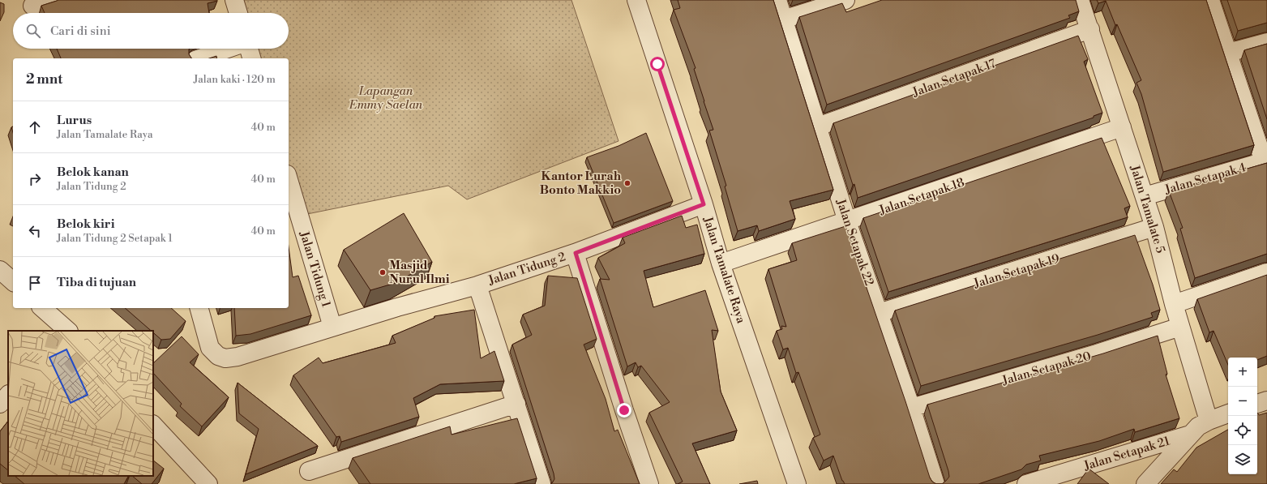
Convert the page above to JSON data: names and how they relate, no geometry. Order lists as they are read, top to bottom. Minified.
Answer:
{"streets":{"street":["Jalan Setapak 17","Jalan Setapak 4","Jalan Setapak 18","Jalan Tamalate 5","Jalan Setapak 22","Jalan Tidung 2","Jalan Tidung 1","Jalan Tamalate Raya","Jalan Setapak 19","Jalan Setapak 20","Jalan Setapak 21"]},"crossings":[["Jalan Setapak 17","Jalan Tamalate 5"],["Jalan Setapak 17","Jalan Setapak 22"],["Jalan Setapak 4","Jalan Tamalate 5"],["Jalan Setapak 18","Jalan Tamalate 5"],["Jalan Setapak 18","Jalan Setapak 22"],["Jalan Setapak 18","Jalan Tamalate Raya"],["Jalan Tamalate 5","Jalan Setapak 19"],["Jalan Tamalate 5","Jalan Setapak 20"],["Jalan Setapak 22","Jalan Setapak 19"],["Jalan Setapak 22","Jalan Setapak 20"],["Jalan Tidung 2","Jalan Tidung 1"],["Jalan Tidung 2","Jalan Tamalate Raya"]],"parks":["Lapangan Emmy Saelan"],"places":["Kantor Lurah Bonto Makkio","Masjid Nurul Ilmi"],"page":{"search":"Cari di sini","heading":["2 mnt","Jalan kaki · 120 m"],"list":[["Lurus","Jalan Tamalate Raya","40 m"],["Belok kanan","Jalan Tidung 2","40 m"],["Belok kiri","Jalan Tidung 2 Setapak 1","40 m"],"Tiba di tujuan"],"map_buttons":["+","−"]}}
